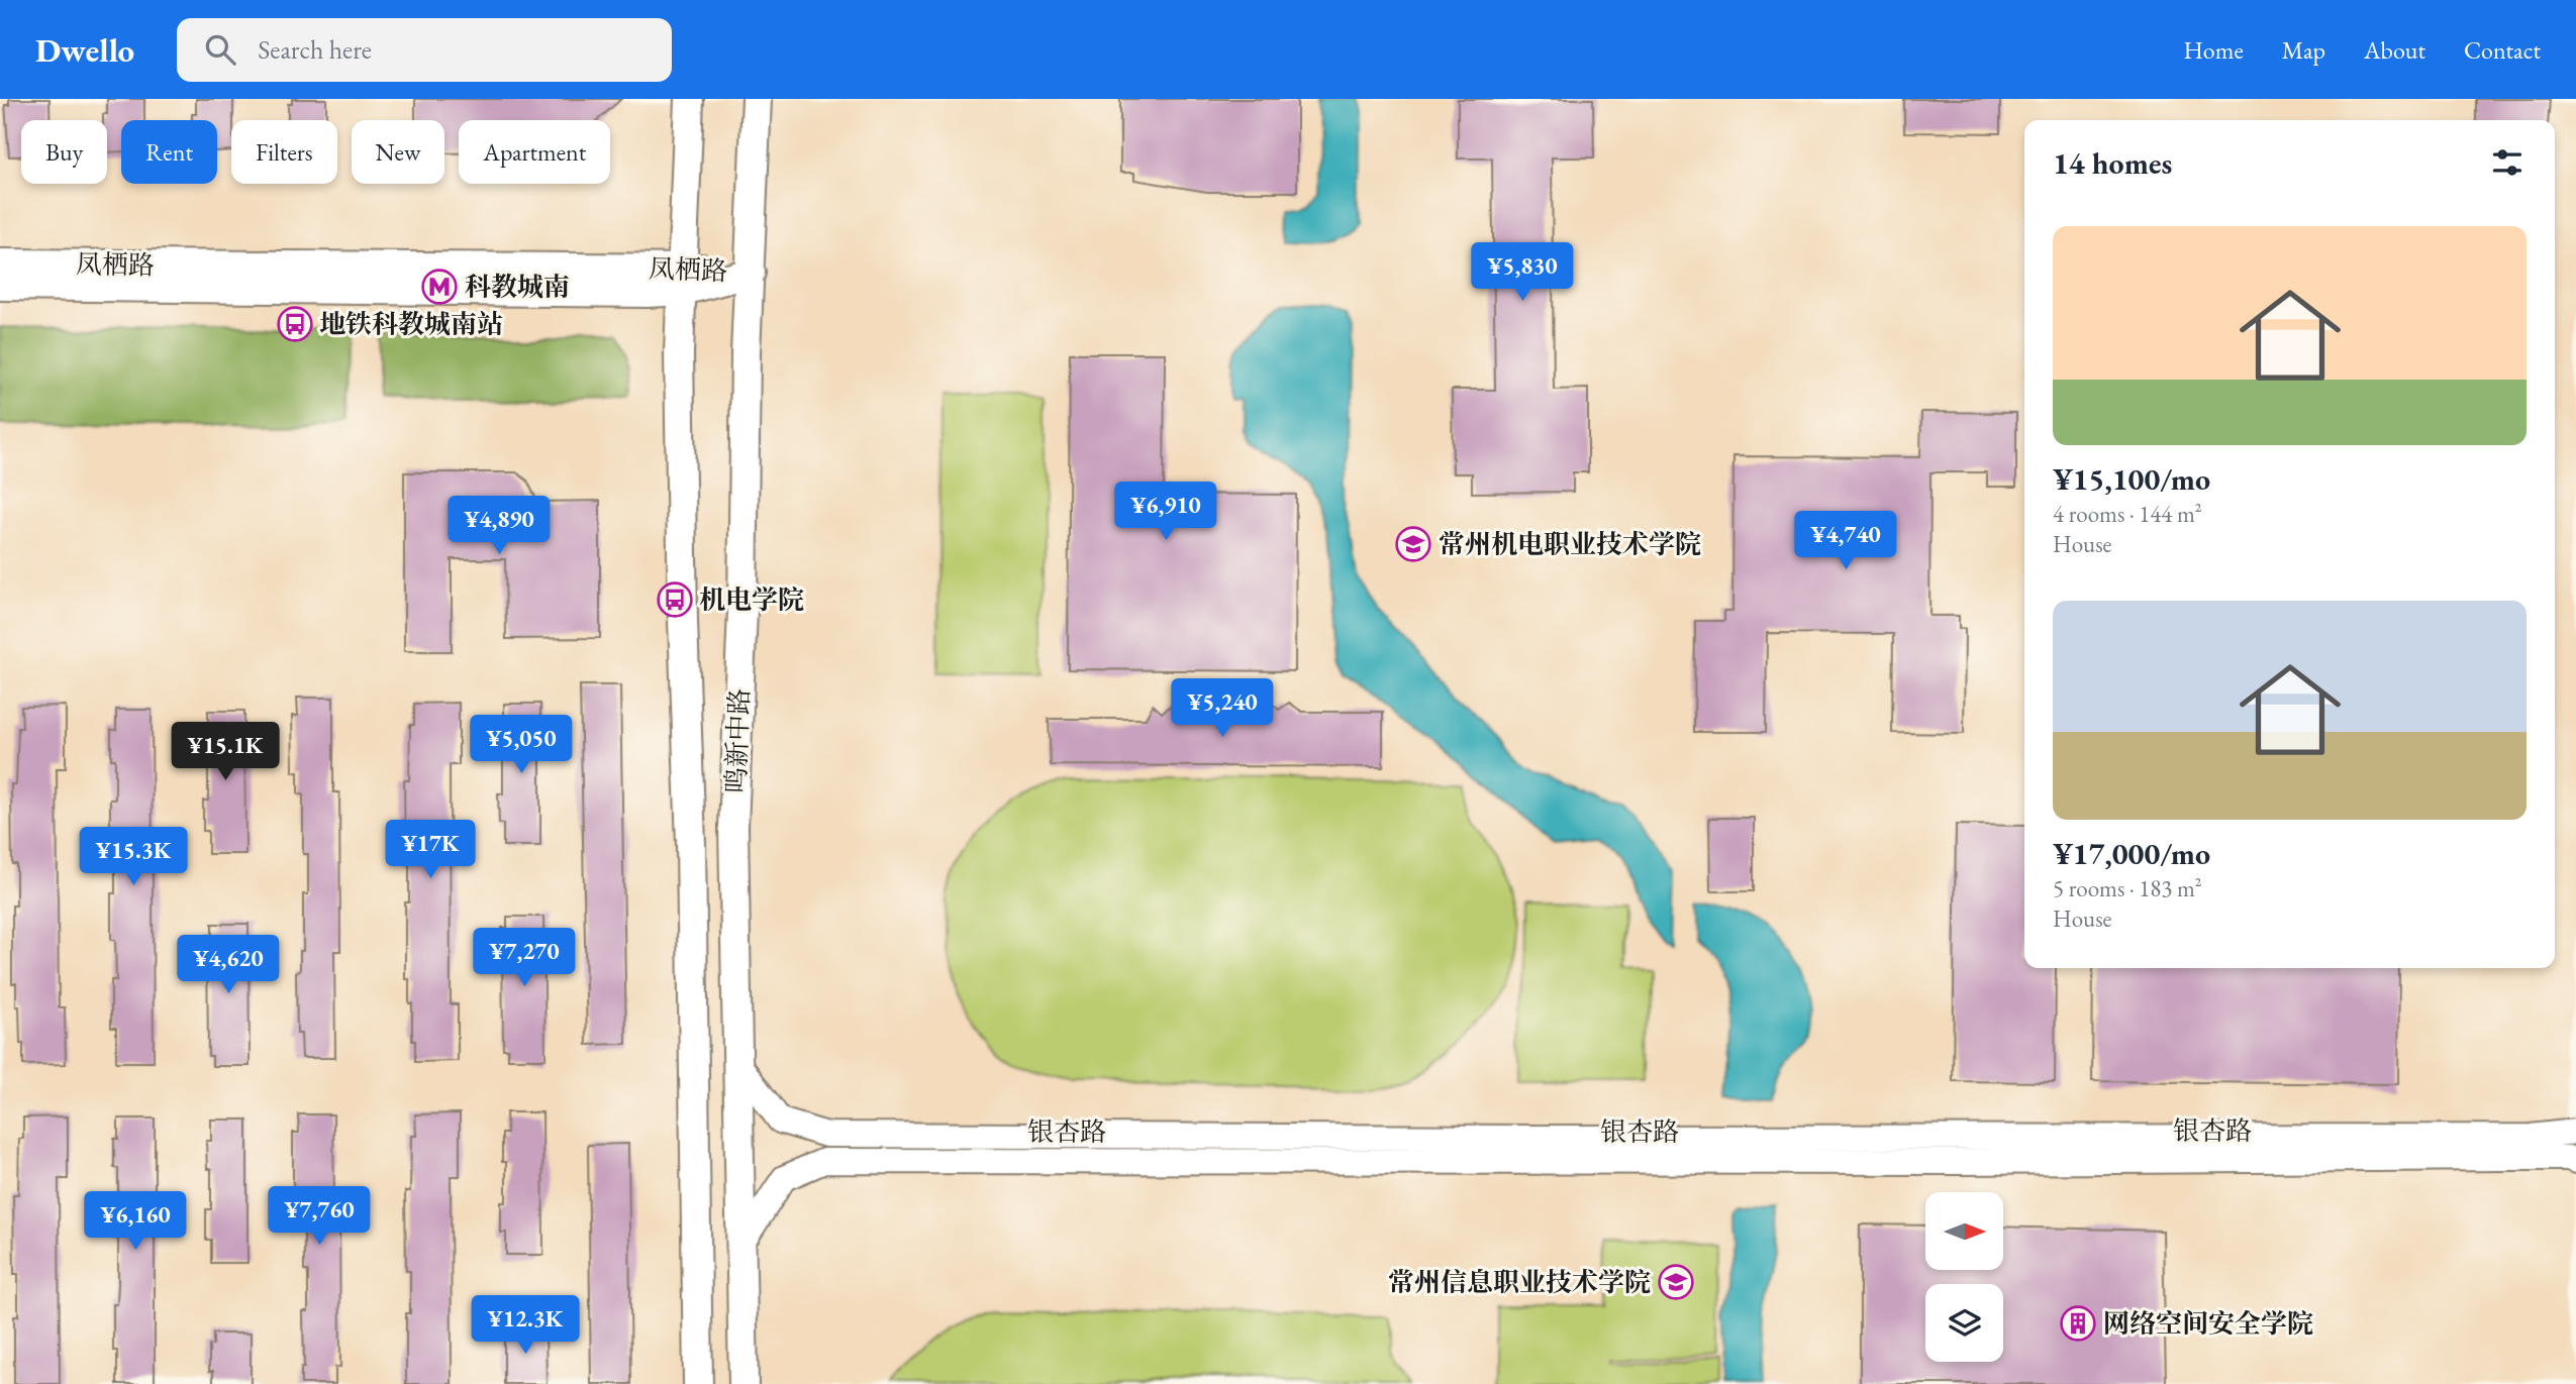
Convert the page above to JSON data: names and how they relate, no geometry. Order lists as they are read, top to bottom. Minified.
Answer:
{"streets":{"main road":["凤栖路","鸣新中路"],"street":["银杏路"]},"crossings":[["凤栖路","鸣新中路"],["鸣新中路","银杏路"]],"places":{"metro station":["科教城南"],"bus stop":["地铁科教城南站","机电学院"],"school or university":["常州机电职业技术学院","常州信息职业技术学院"],"building":["网络空间安全学院"]},"north":"right","page":{"header":"Dwello","search":"Search here","nav":["Home","Map","About","Contact"],"chip":["Buy","Rent","Filters","New","Apartment"],"heading":"14 homes","list":[{"name":"¥15,100/mo","note":"4 rooms · 144 m² · House"},{"name":"¥17,000/mo","note":"5 rooms · 183 m² · House"}],"price":["¥5,830","¥6,910","¥4,890","¥4,740","¥5,240","¥5,050","¥15.1K","¥17K","¥15.3K","¥7,270","¥4,620","¥7,760","¥6,160","¥12.3K"]}}
